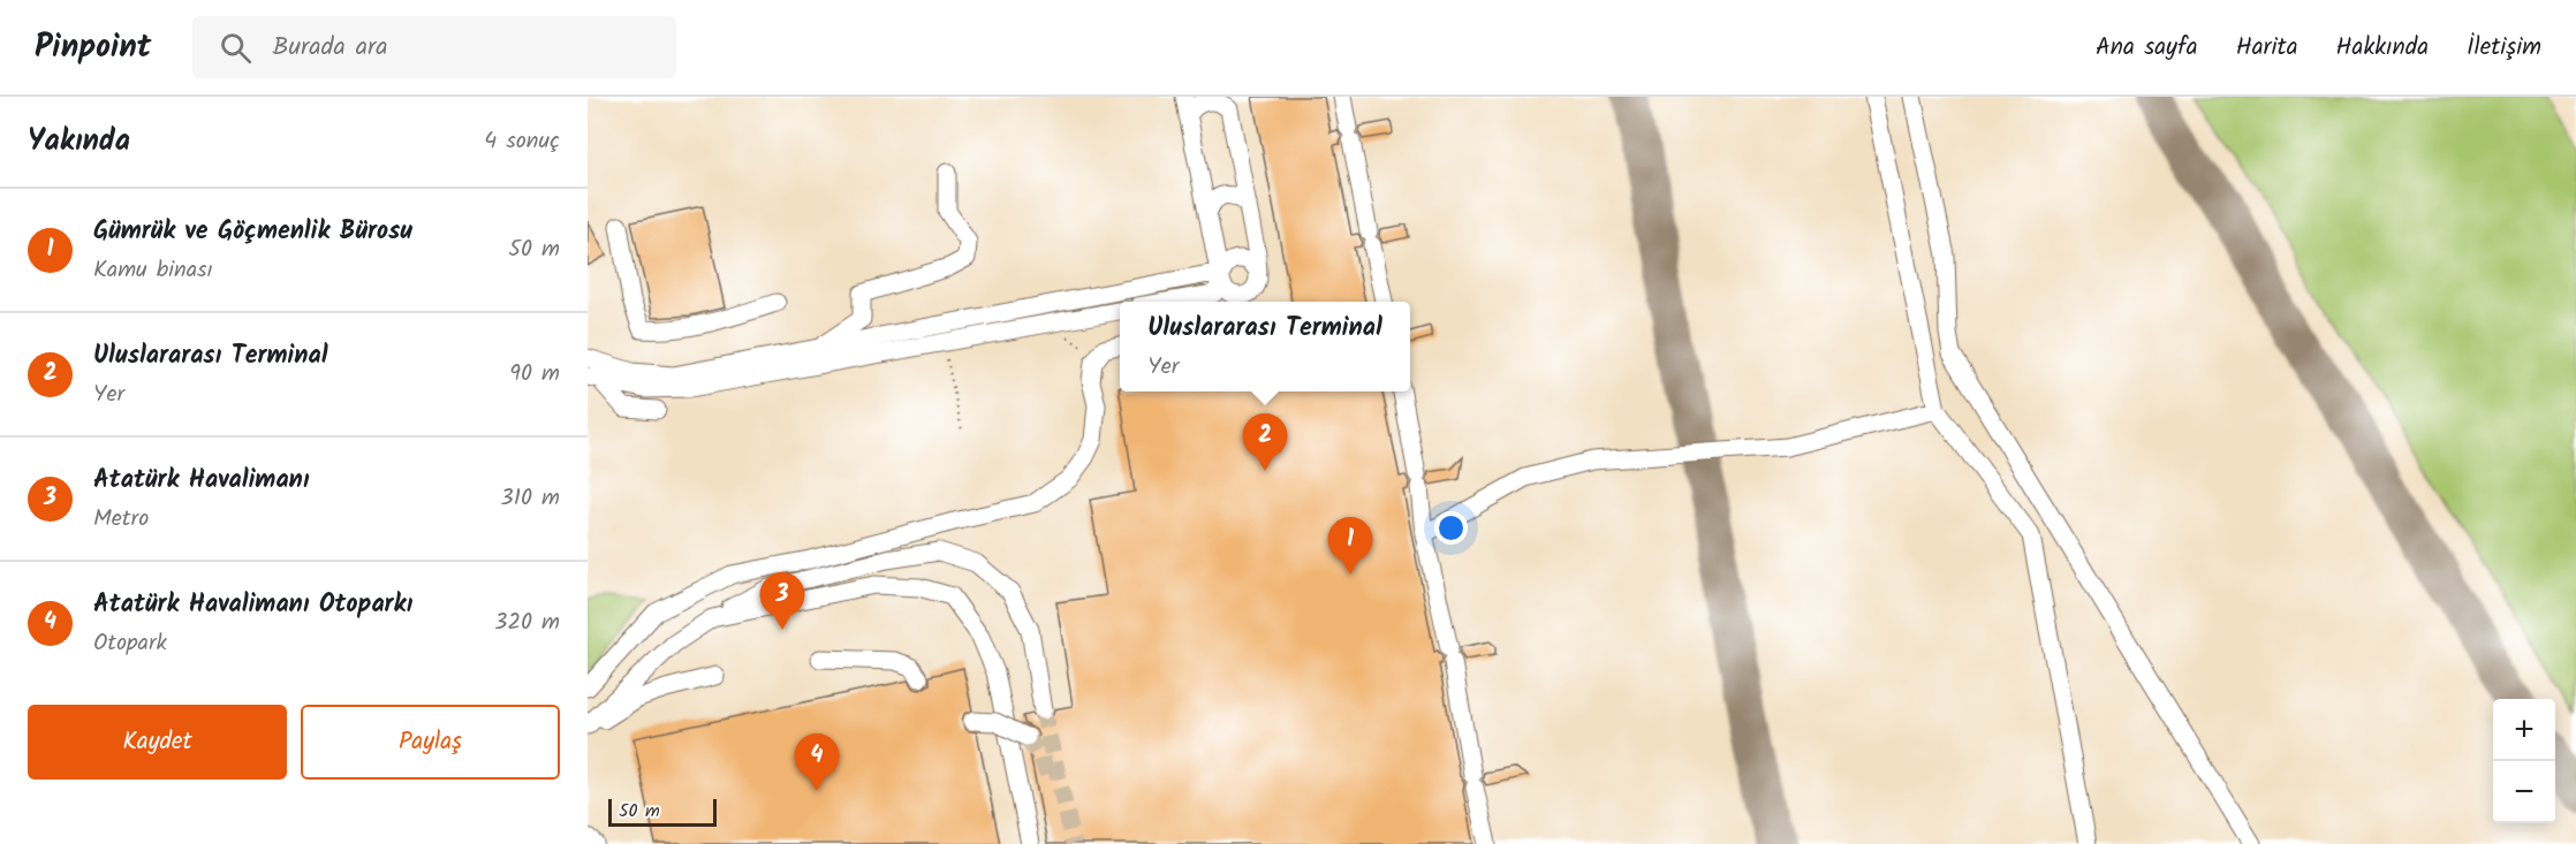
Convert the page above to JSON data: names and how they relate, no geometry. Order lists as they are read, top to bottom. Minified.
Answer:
{"scale_bar":"50 m","page":{"header":"Pinpoint","search":"Burada ara","nav":["Ana sayfa","Harita","Hakkında","İletişim"],"heading":["Yakında","4 sonuç"],"list":[{"mark":"1","name":"Gümrük ve Göçmenlik Bürosu","note":"Kamu binası","value":"50 m"},{"mark":"2","name":"Uluslararası Terminal","note":"Yer","value":"90 m"},{"mark":"3","name":"Atatürk Havalimanı","note":"Metro","value":"310 m"},{"mark":"4","name":"Atatürk Havalimanı Otoparkı","note":"Otopark","value":"320 m"}],"popup":["Uluslararası Terminal","Yer"],"pins":["2","1","3","4"],"buttons":["Kaydet","Paylaş"],"map_buttons":["+","−"],"scale":"50 m"}}
